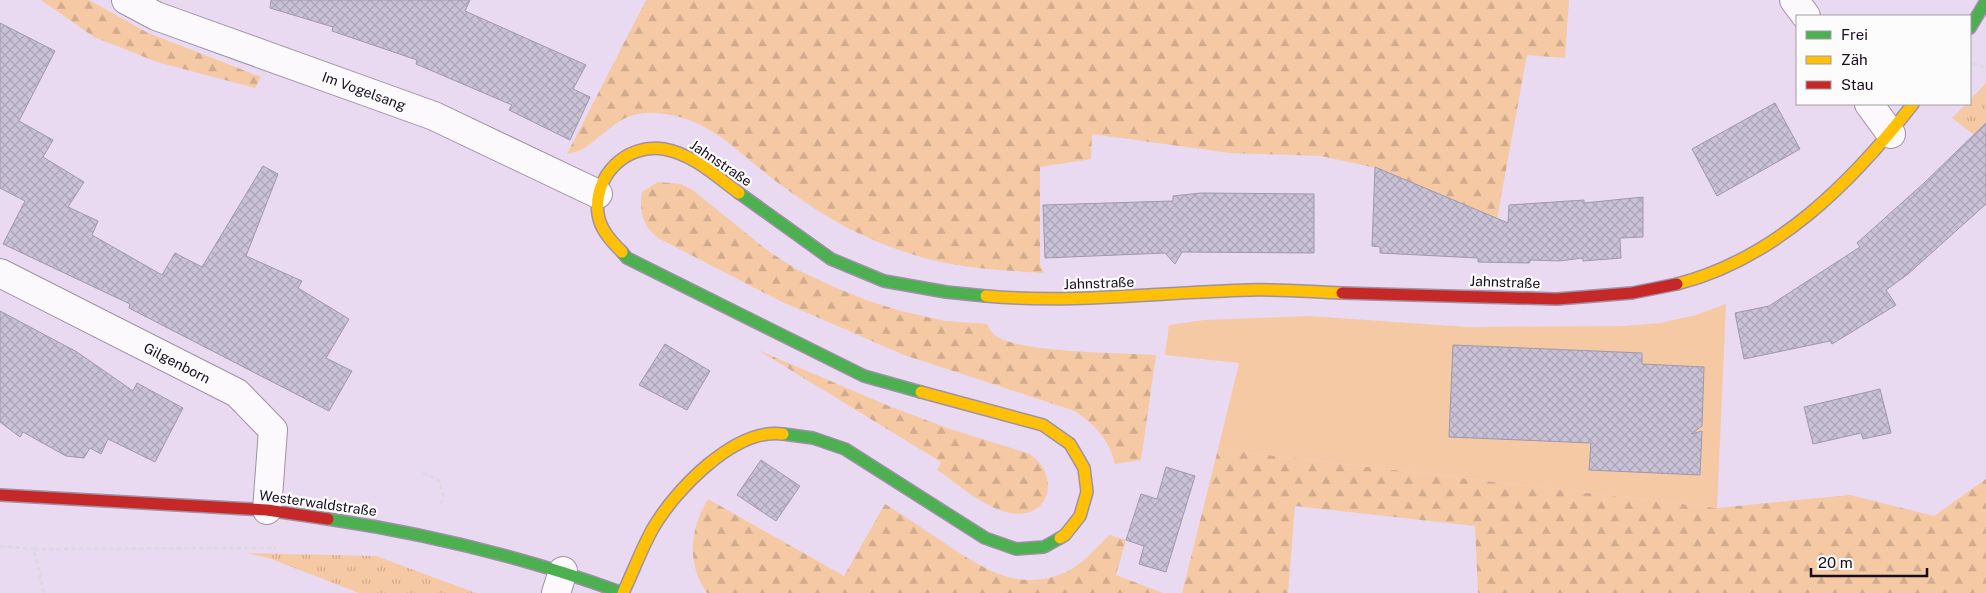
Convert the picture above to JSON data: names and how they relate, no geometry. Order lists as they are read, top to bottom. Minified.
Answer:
{"streets":{"street":["Im Vogelsang","Jahnstraße","Gilgenborn","Westerwaldstraße"]},"crossings":[["Im Vogelsang","Jahnstraße"],["Jahnstraße","Westerwaldstraße"],["Gilgenborn","Westerwaldstraße"]],"legend":["Frei","Zäh","Stau"],"scale_bar":"20 m"}
